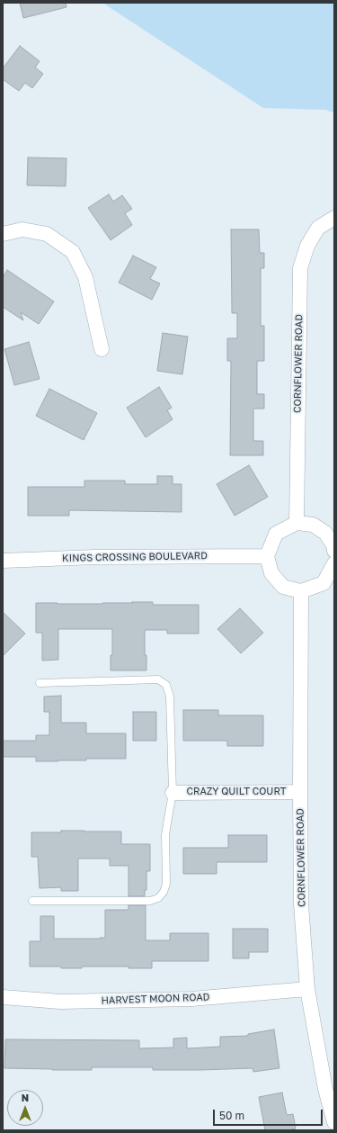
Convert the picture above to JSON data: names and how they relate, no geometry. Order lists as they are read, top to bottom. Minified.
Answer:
{"streets":{"street":["CORNFLOWER ROAD","KINGS CROSSING BOULEVARD","CRAZY QUILT COURT","HARVEST MOON ROAD"]},"crossings":[["CORNFLOWER ROAD","CRAZY QUILT COURT"],["CORNFLOWER ROAD","HARVEST MOON ROAD"]],"scale_bar":"50 m","north":"top"}
